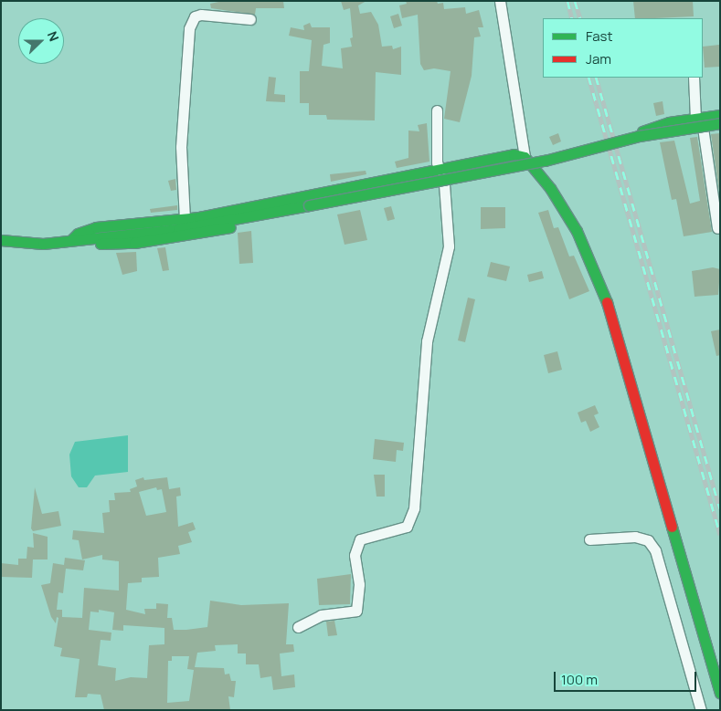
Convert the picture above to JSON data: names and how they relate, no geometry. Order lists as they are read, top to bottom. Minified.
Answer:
{"legend":["Fast","Jam"],"scale_bar":"100 m","north":"right"}
